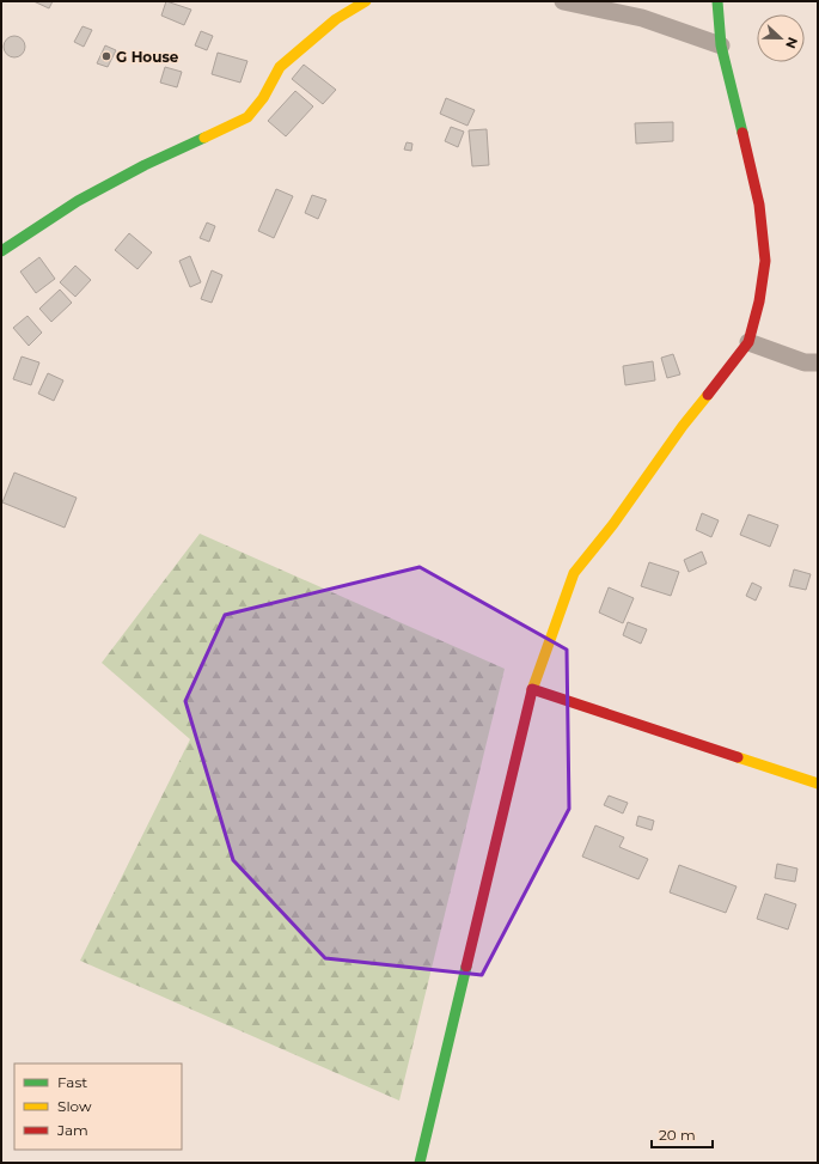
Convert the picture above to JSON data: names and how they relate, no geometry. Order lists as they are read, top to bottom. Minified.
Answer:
{"places":["G House"],"legend":["Fast","Slow","Jam"],"scale_bar":"20 m","north":"right"}
